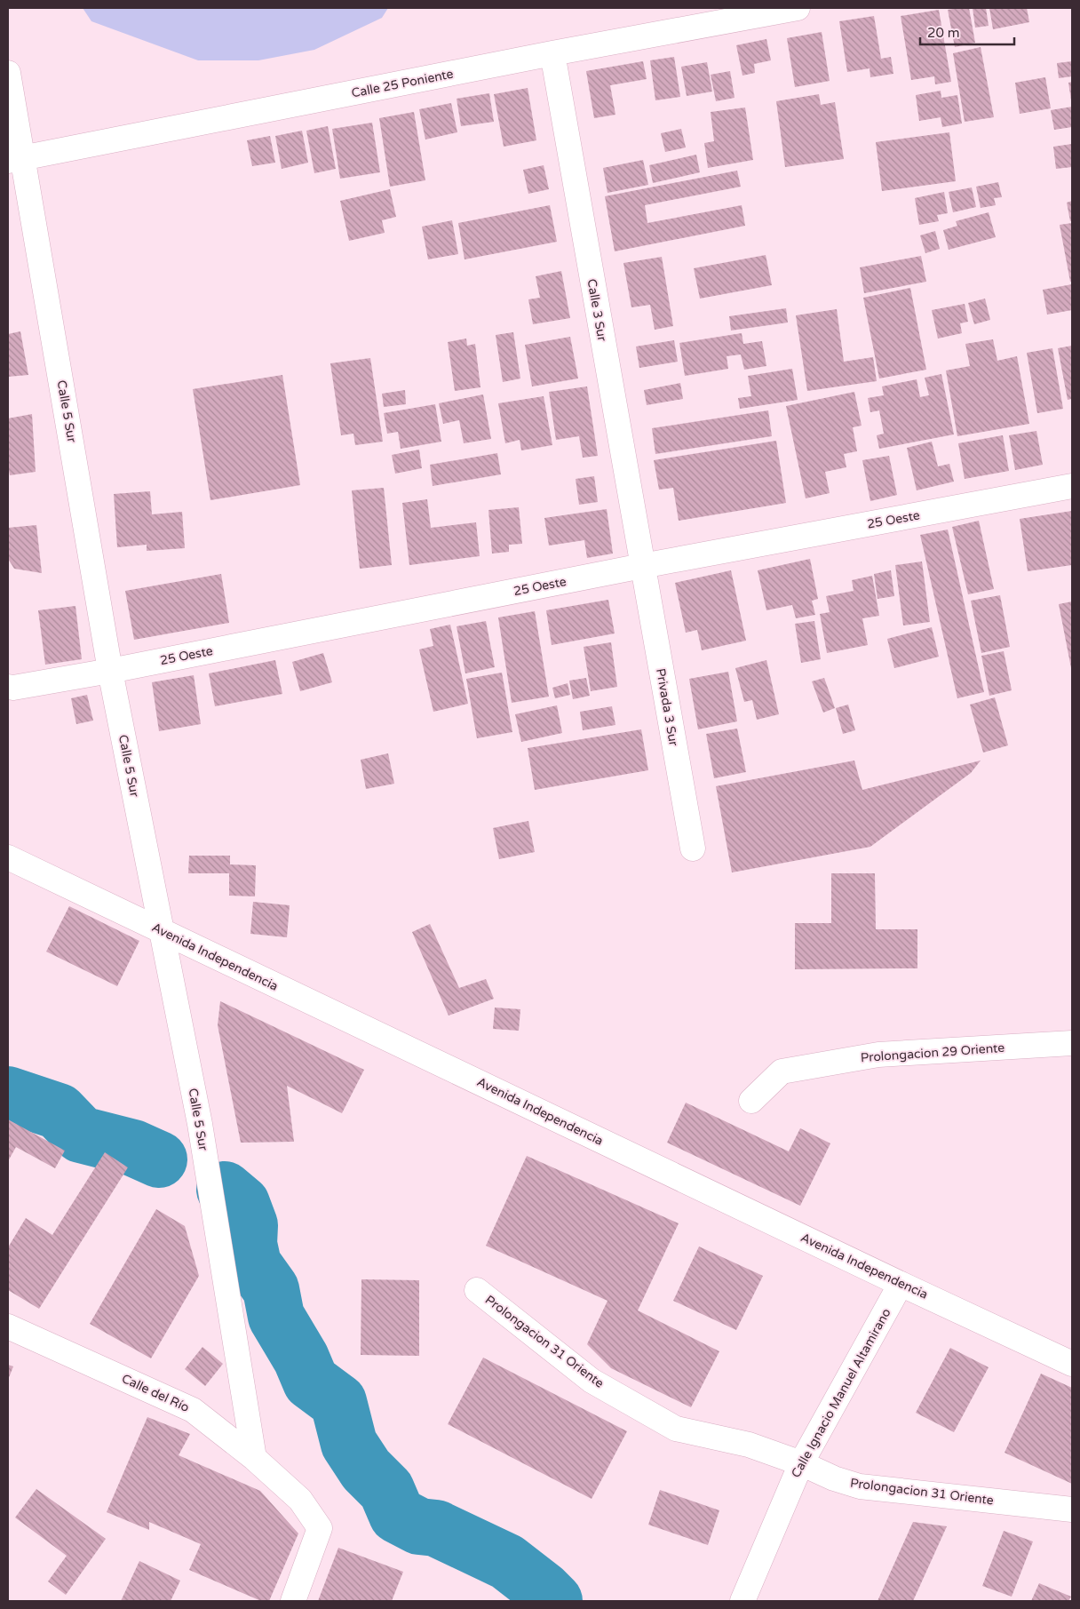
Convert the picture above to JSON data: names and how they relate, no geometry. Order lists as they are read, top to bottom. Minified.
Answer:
{"streets":{"street":["Calle 25 Poniente","Calle 3 Sur","Calle 5 Sur","25 Oeste","Privada 3 Sur","Avenida Independencia","Prolongacion 29 Oriente","Prolongacion 31 Oriente","Calle del Río","Calle Ignacio Manuel Altamirano"]},"crossings":[["Calle 25 Poniente","Calle 3 Sur"],["Calle 25 Poniente","Calle 5 Sur"],["Calle 3 Sur","25 Oeste"],["Calle 3 Sur","Privada 3 Sur"],["Calle 5 Sur","25 Oeste"],["Calle 5 Sur","Avenida Independencia"],["Calle 5 Sur","Calle del Río"],["25 Oeste","Privada 3 Sur"],["Avenida Independencia","Calle Ignacio Manuel Altamirano"],["Prolongacion 31 Oriente","Calle Ignacio Manuel Altamirano"]],"scale_bar":"20 m"}
